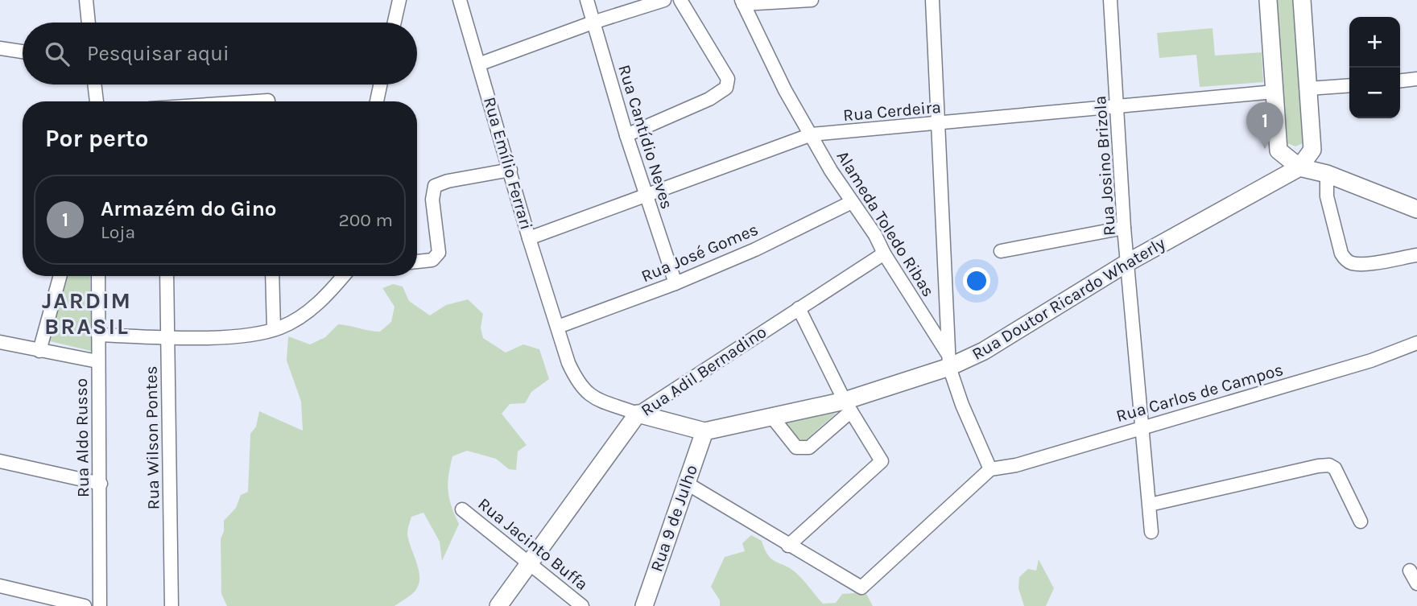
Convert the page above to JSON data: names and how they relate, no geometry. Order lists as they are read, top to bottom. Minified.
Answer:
{"streets":{"main road":["Rua Doutor Ricardo Whaterly","Rua Adil Bernadino","Rua 9 de Julho"],"street":["Rua Cerdeira","Rua Cantídio Neves","Rua Emílio Ferrari","Rua Josino Brizola","Alameda Toledo Ribas","Rua José Gomes","Rua Carlos de Campos","Rua Aldo Russo","Rua Wilson Pontes","Rua Jacinto Buffa"]},"crossings":[["Rua Cerdeira","Rua Cantídio Neves"],["Rua Cerdeira","Rua Emílio Ferrari"],["Rua Cerdeira","Rua Josino Brizola"],["Rua Cerdeira","Alameda Toledo Ribas"],["Rua Cantídio Neves","Rua José Gomes"],["Rua Emílio Ferrari","Rua José Gomes"],["Rua Emílio Ferrari","Rua Adil Bernadino"],["Rua Josino Brizola","Rua Doutor Ricardo Whaterly"],["Rua Josino Brizola","Rua Carlos de Campos"],["Alameda Toledo Ribas","Rua José Gomes"],["Alameda Toledo Ribas","Rua Doutor Ricardo Whaterly"],["Alameda Toledo Ribas","Rua Adil Bernadino"],["Alameda Toledo Ribas","Rua Carlos de Campos"],["Rua Doutor Ricardo Whaterly","Rua 9 de Julho"],["Rua Adil Bernadino","Rua Jacinto Buffa"]],"districts":["JARDIM BRASIL"],"page":{"map_buttons":["+","−"],"search":"Pesquisar aqui","heading":"Por perto","pins":"1","list":[{"mark":"1","name":"Armazém do Gino","note":"Loja","value":"200 m"}]}}
